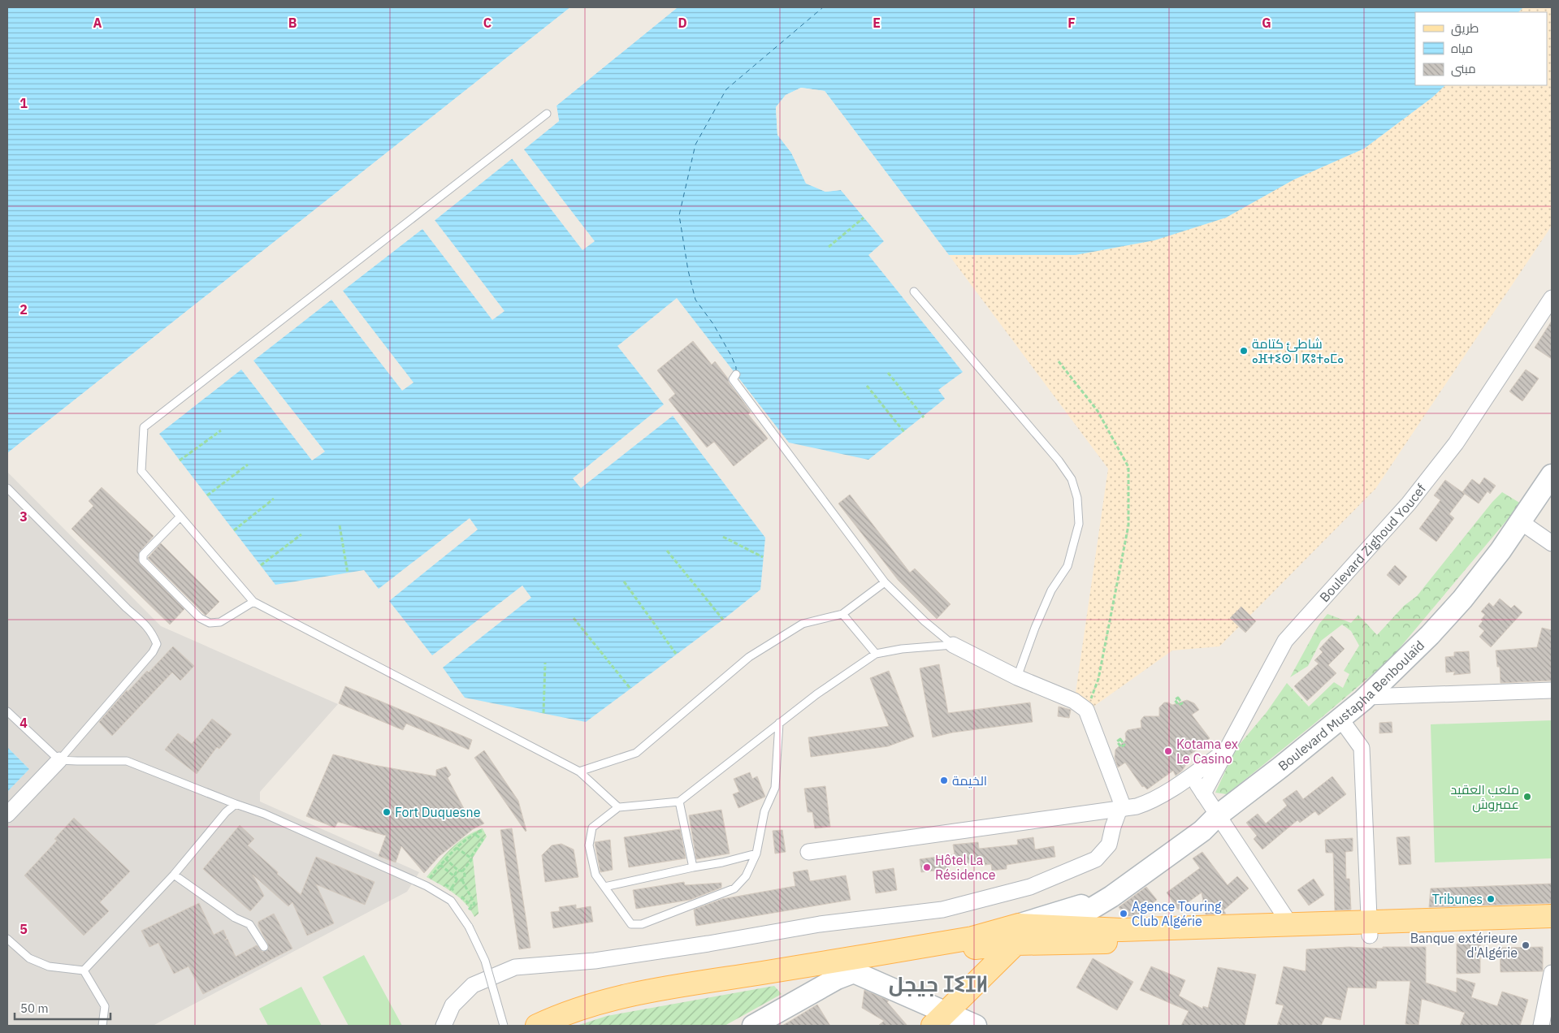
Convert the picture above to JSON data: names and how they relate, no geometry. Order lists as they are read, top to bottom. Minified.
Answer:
{"streets":{"main road":["Boulevard Mustapha Benboulaïd"],"street":["Boulevard Zighoud Youcef"]},"districts":["جيجل ⵊⵉⵊⵍ"],"places":["شاطئ كتامة ⴰⴼⵜⵉⵙ ⵏ ⴽⵓⵜⴰⵎⴰ","Kotama ex Le Casino","الخيمة","ملعب العقيد عميروش","Fort Duquesne","Hôtel La Résidence","Tribunes","Agence Touring Club Algérie","Banque extérieure d'Algérie"],"legend":["طريق","مياه","مبنى"],"scale_bar":"50 m","grid":{"columns":["A","B","C","D","E","F","G"],"rows":["1","2","3","4","5"]}}
